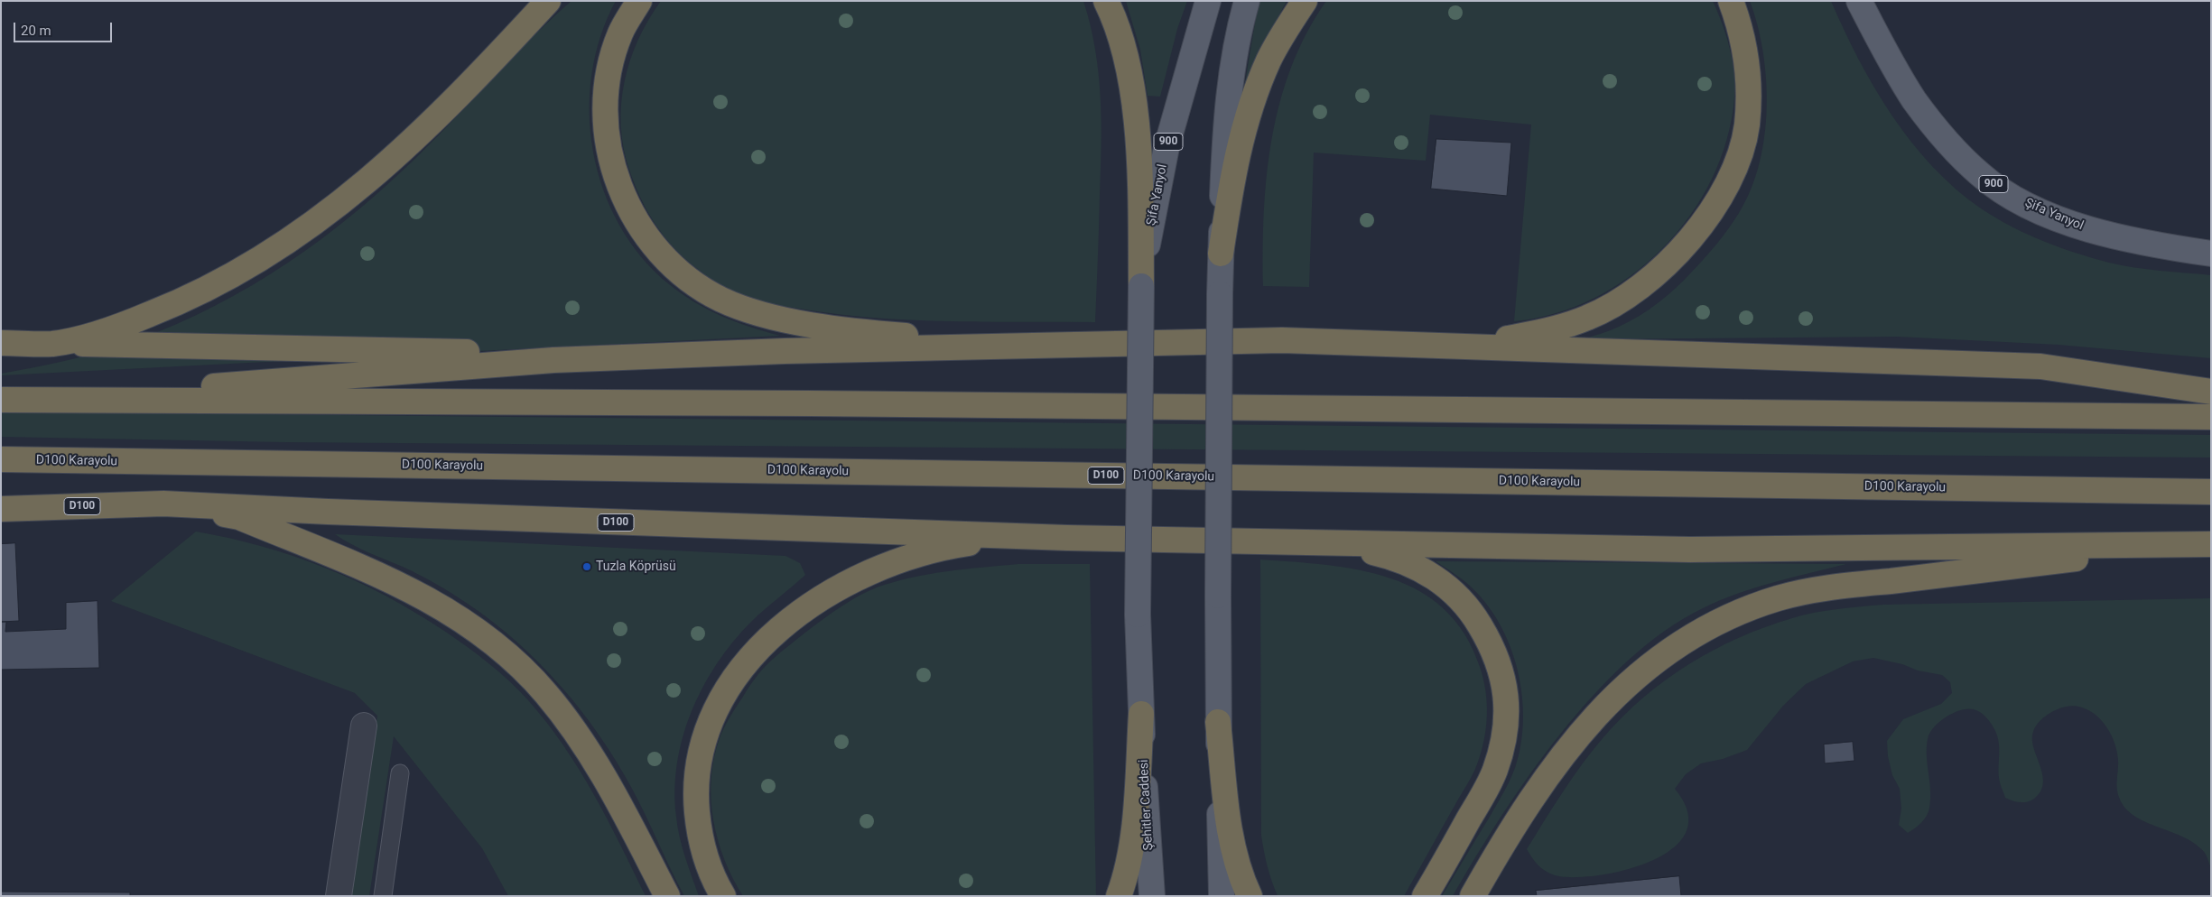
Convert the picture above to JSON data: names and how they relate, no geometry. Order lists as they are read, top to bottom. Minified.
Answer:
{"streets":{"highway":["D100 Karayolu","D100"],"main road":["900","Şifa Yanyol","Şehitler Caddesi"]},"crossings":[["Şifa Yanyol","Şehitler Caddesi"]],"places":["Tuzla Köprüsü"],"scale_bar":"20 m"}
